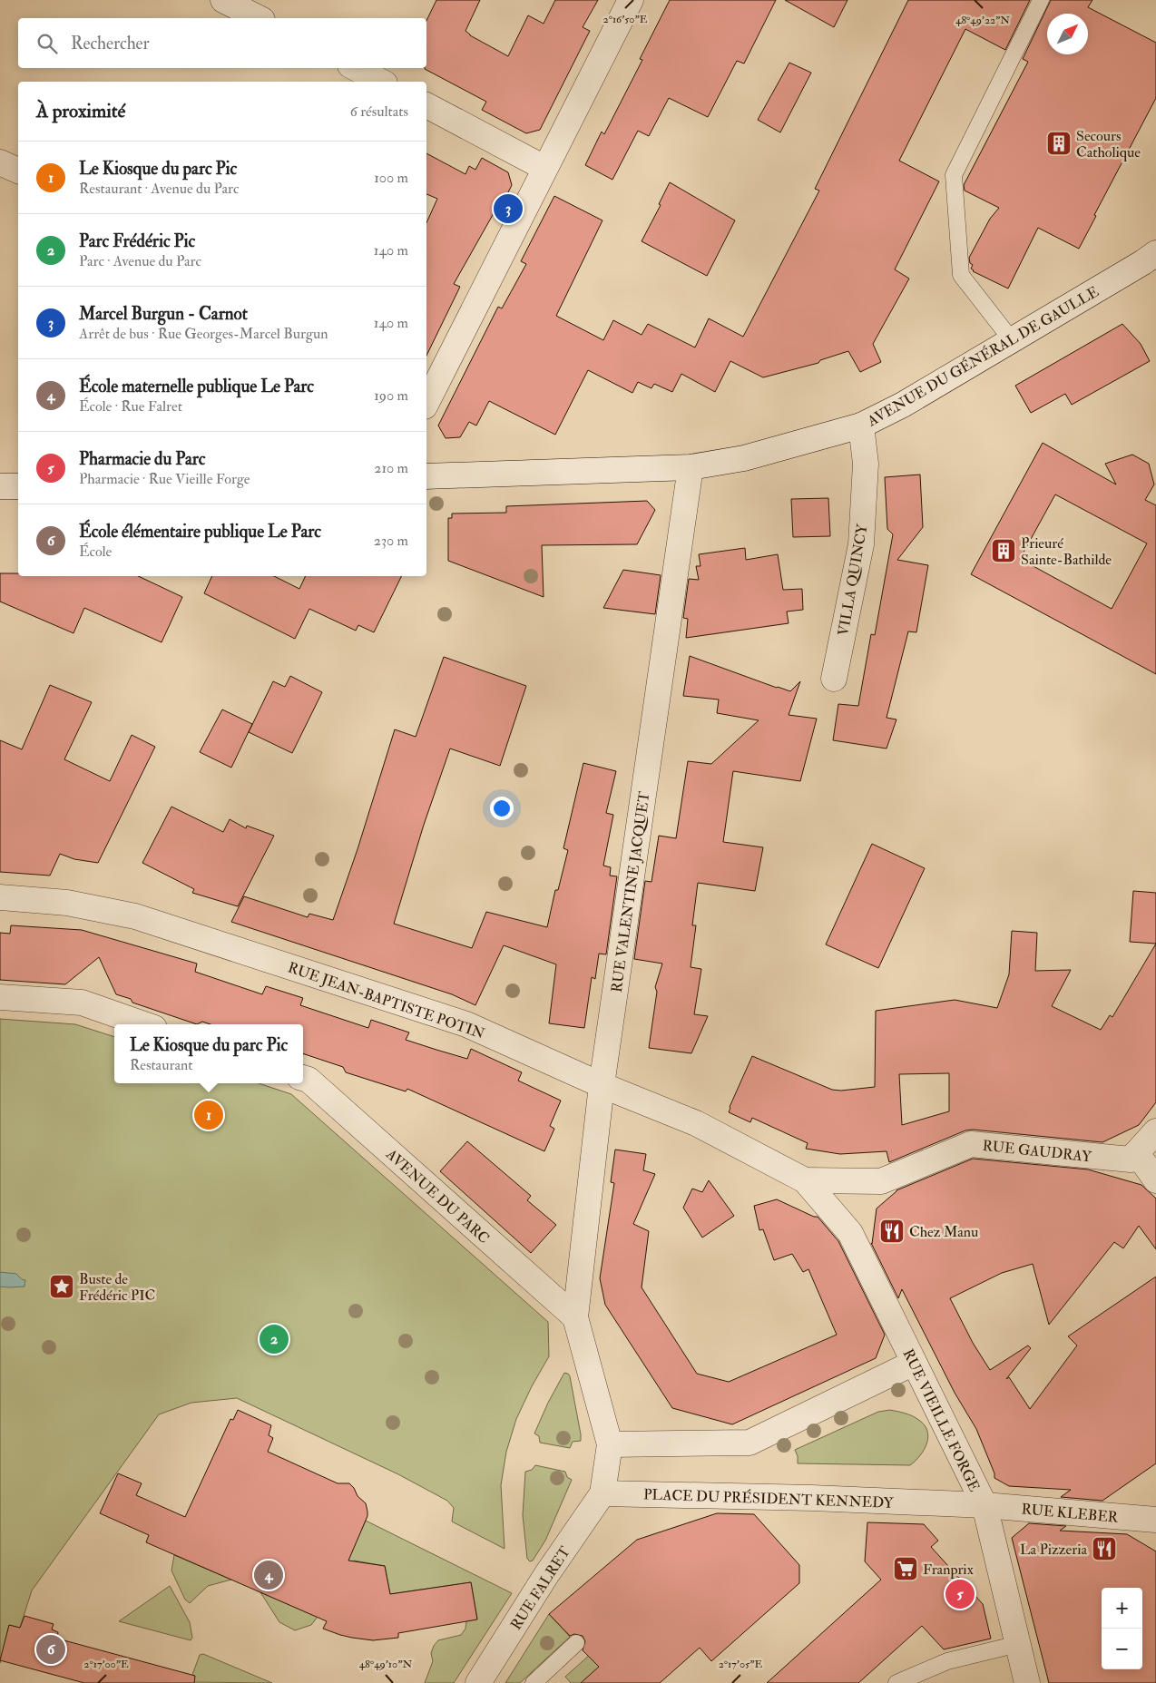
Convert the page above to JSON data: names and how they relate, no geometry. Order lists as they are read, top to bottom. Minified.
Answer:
{"streets":{"street":["AVENUE DU GÉNÉRAL DE GAULLE","VILLA QUINCY","RUE VALENTINE JACQUET","RUE JEAN-BAPTISTE POTIN","RUE GAUDRAY","AVENUE DU PARC","RUE VIEILLE FORGE","PLACE DU PRÉSIDENT KENNEDY","RUE KLEBER","RUE FALRET"]},"crossings":[["AVENUE DU GÉNÉRAL DE GAULLE","VILLA QUINCY"],["AVENUE DU GÉNÉRAL DE GAULLE","RUE VALENTINE JACQUET"],["RUE VALENTINE JACQUET","RUE JEAN-BAPTISTE POTIN"],["RUE VALENTINE JACQUET","AVENUE DU PARC"],["RUE JEAN-BAPTISTE POTIN","RUE GAUDRAY"],["RUE JEAN-BAPTISTE POTIN","RUE VIEILLE FORGE"],["RUE GAUDRAY","RUE VIEILLE FORGE"],["RUE VIEILLE FORGE","PLACE DU PRÉSIDENT KENNEDY"],["RUE VIEILLE FORGE","RUE KLEBER"],["PLACE DU PRÉSIDENT KENNEDY","RUE KLEBER"],["PLACE DU PRÉSIDENT KENNEDY","RUE FALRET"]],"places":{"building":["Secours Catholique","Prieuré Sainte-Bathilde"],"restaurant":["Chez Manu","La Pizzeria"],"place":["Buste de Frédéric PIC"],"supermarket":["Franprix"]},"north":"top right","page":{"search":"Rechercher","heading":["À proximité","6 résultats"],"list":[{"mark":"1","name":"Le Kiosque du parc Pic","note":"Restaurant · Avenue du Parc","value":"100 m"},{"mark":"2","name":"Parc Frédéric Pic","note":"Parc · Avenue du Parc","value":"140 m"},{"mark":"3","name":"Marcel Burgun - Carnot","note":"Arrêt de bus · Rue Georges-Marcel Burgun","value":"140 m"},{"mark":"4","name":"École maternelle publique Le Parc","note":"École · Rue Falret","value":"190 m"},{"mark":"5","name":"Pharmacie du Parc","note":"Pharmacie · Rue Vieille Forge","value":"210 m"},{"mark":"6","name":"École élémentaire publique Le Parc","note":"École","value":"230 m"}],"pins":["3","1","2","4","5","6"],"popup":["Le Kiosque du parc Pic","Restaurant"],"map_buttons":["+","−"]},"coordinates":["2°16'50\"E","48°49'22\"N","48°49'10\"N","2°17'00\"E","2°17'05\"E"]}
